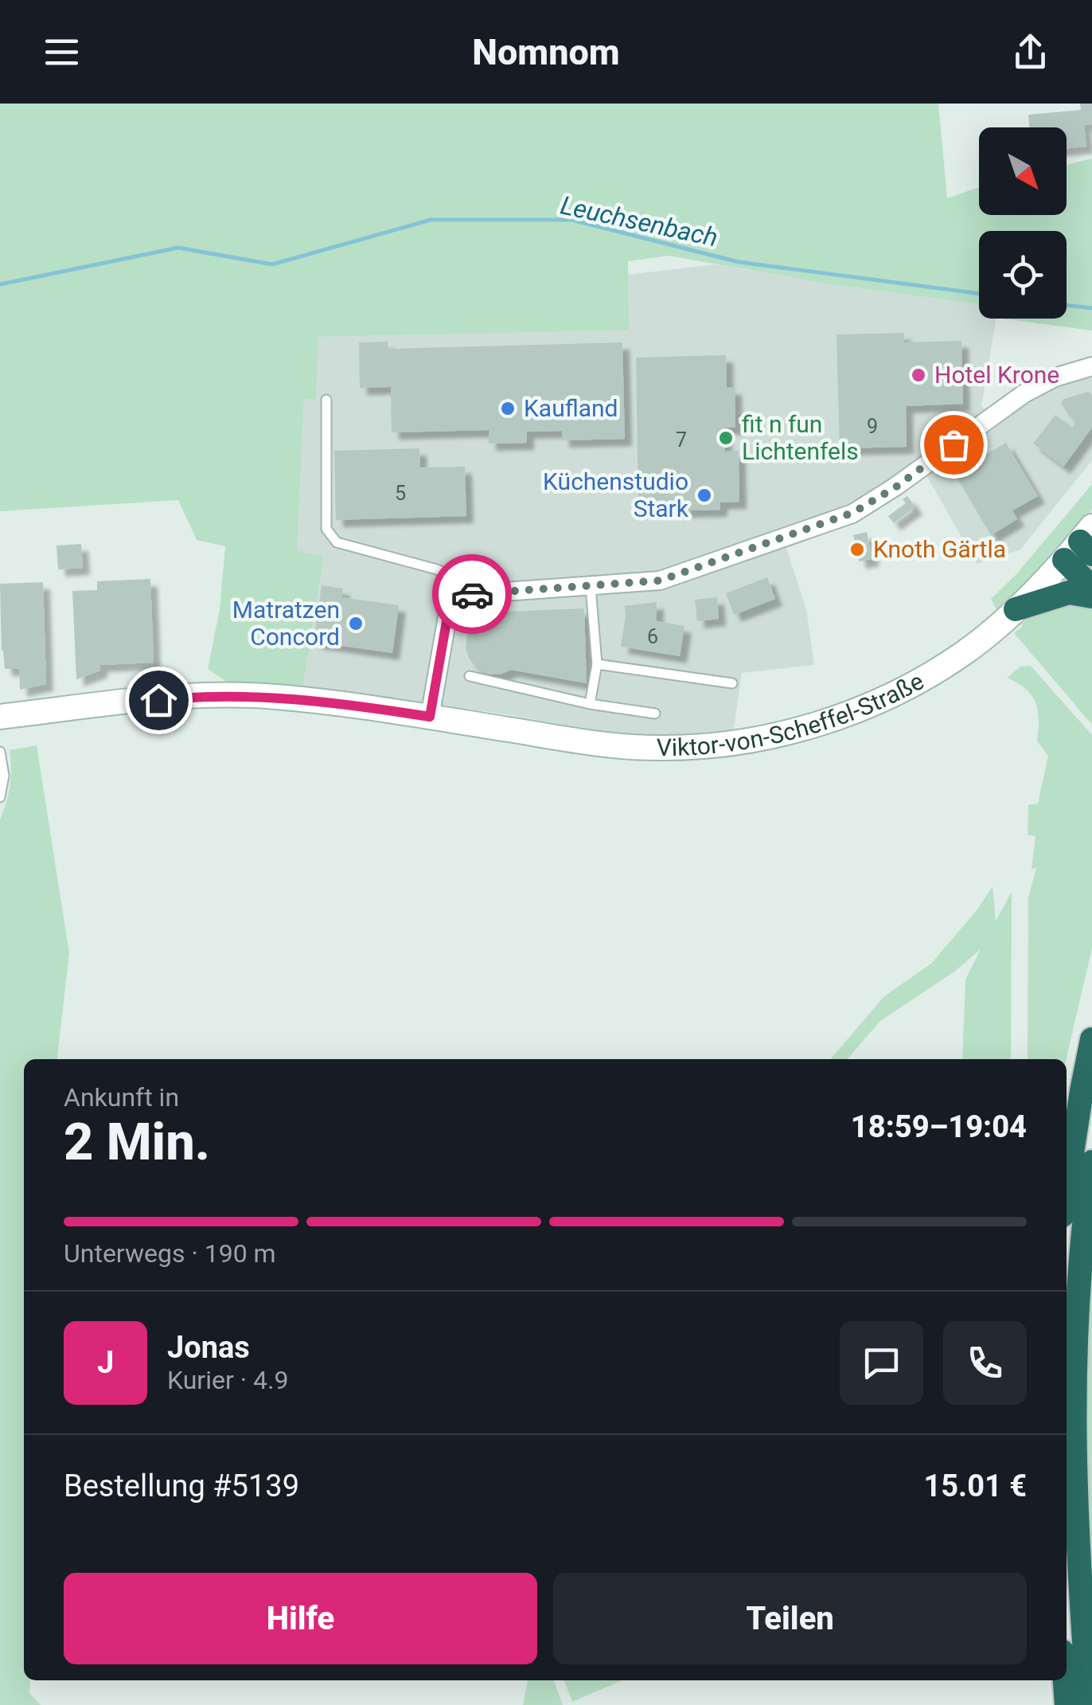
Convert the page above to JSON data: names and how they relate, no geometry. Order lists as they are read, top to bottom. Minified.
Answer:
{"streets":{"main road":["Viktor-von-Scheffel-Straße"]},"water":["Leuchsenbach"],"places":["Hotel Krone","Kaufland","fit n fun Lichtenfels","Küchenstudio Stark","Knoth Gärtla","Matratzen Concord"],"house_numbers":["9","7","5","6"],"north":"bottom right","page":{"header":"Nomnom","heading":["2 Min.","Ankunft in","18:59–19:04"],"panel":["Jonas","Kurier · 4.9","Bestellung #5139","15.01 €"],"bar":"Unterwegs · 190 m","round":"J","buttons":["Hilfe","Teilen"]}}
